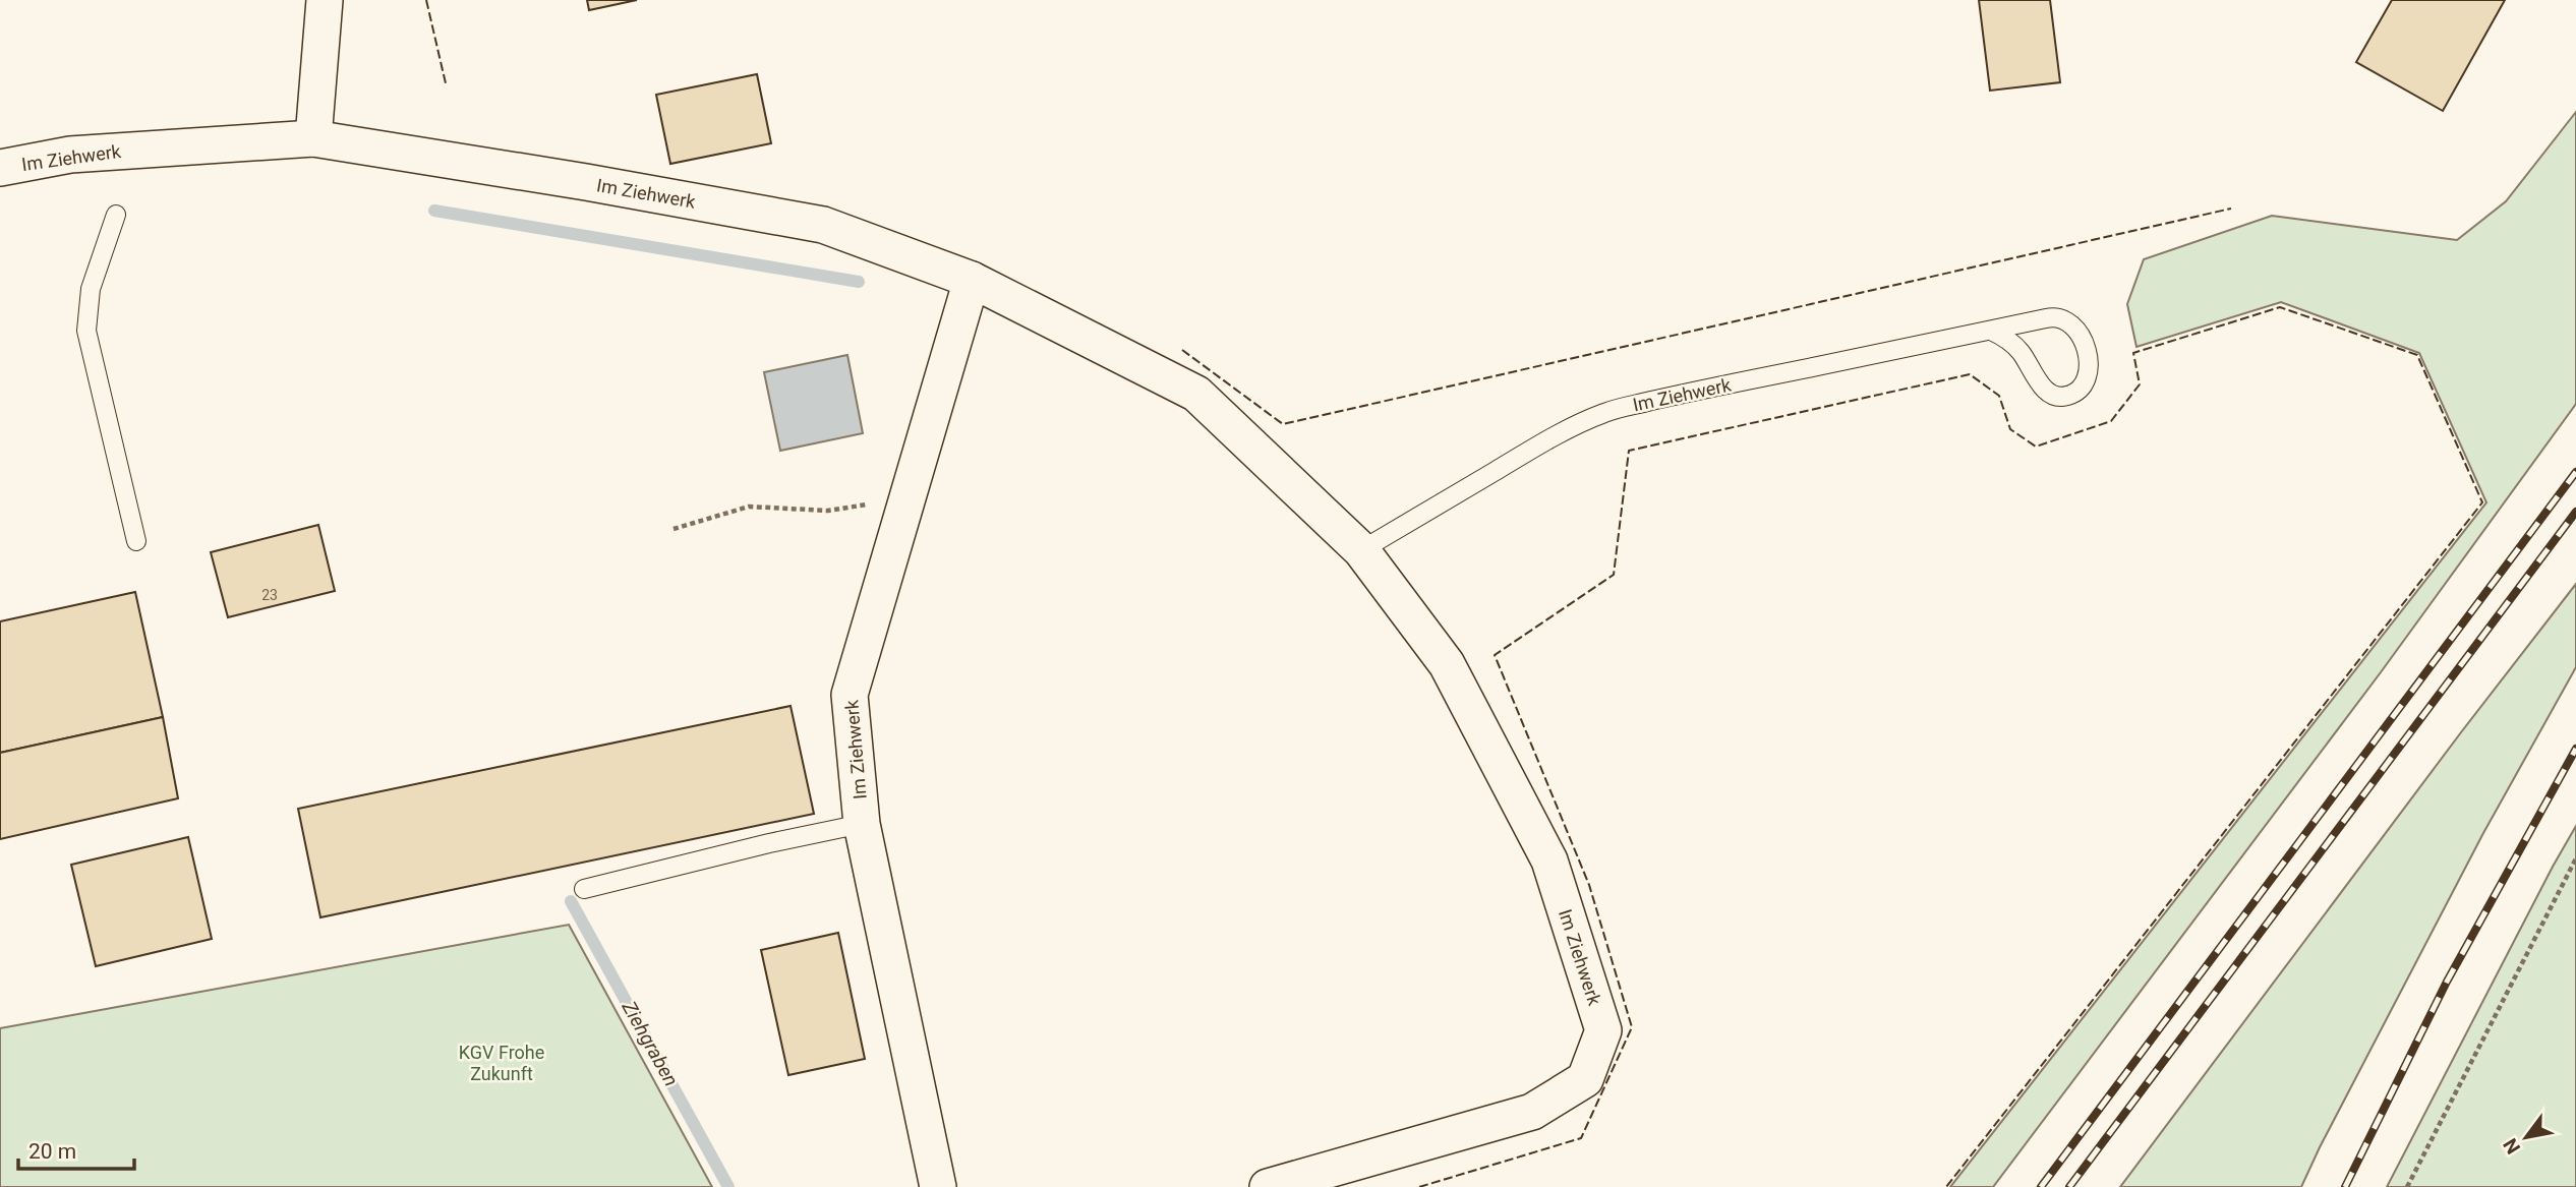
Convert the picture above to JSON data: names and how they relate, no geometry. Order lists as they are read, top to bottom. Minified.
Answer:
{"streets":{"street":["Im Ziehwerk"]},"water":["Ziehgraben"],"parks":["KGV Frohe Zukunft"],"house_numbers":["23"],"scale_bar":"20 m","north":"bottom left"}
